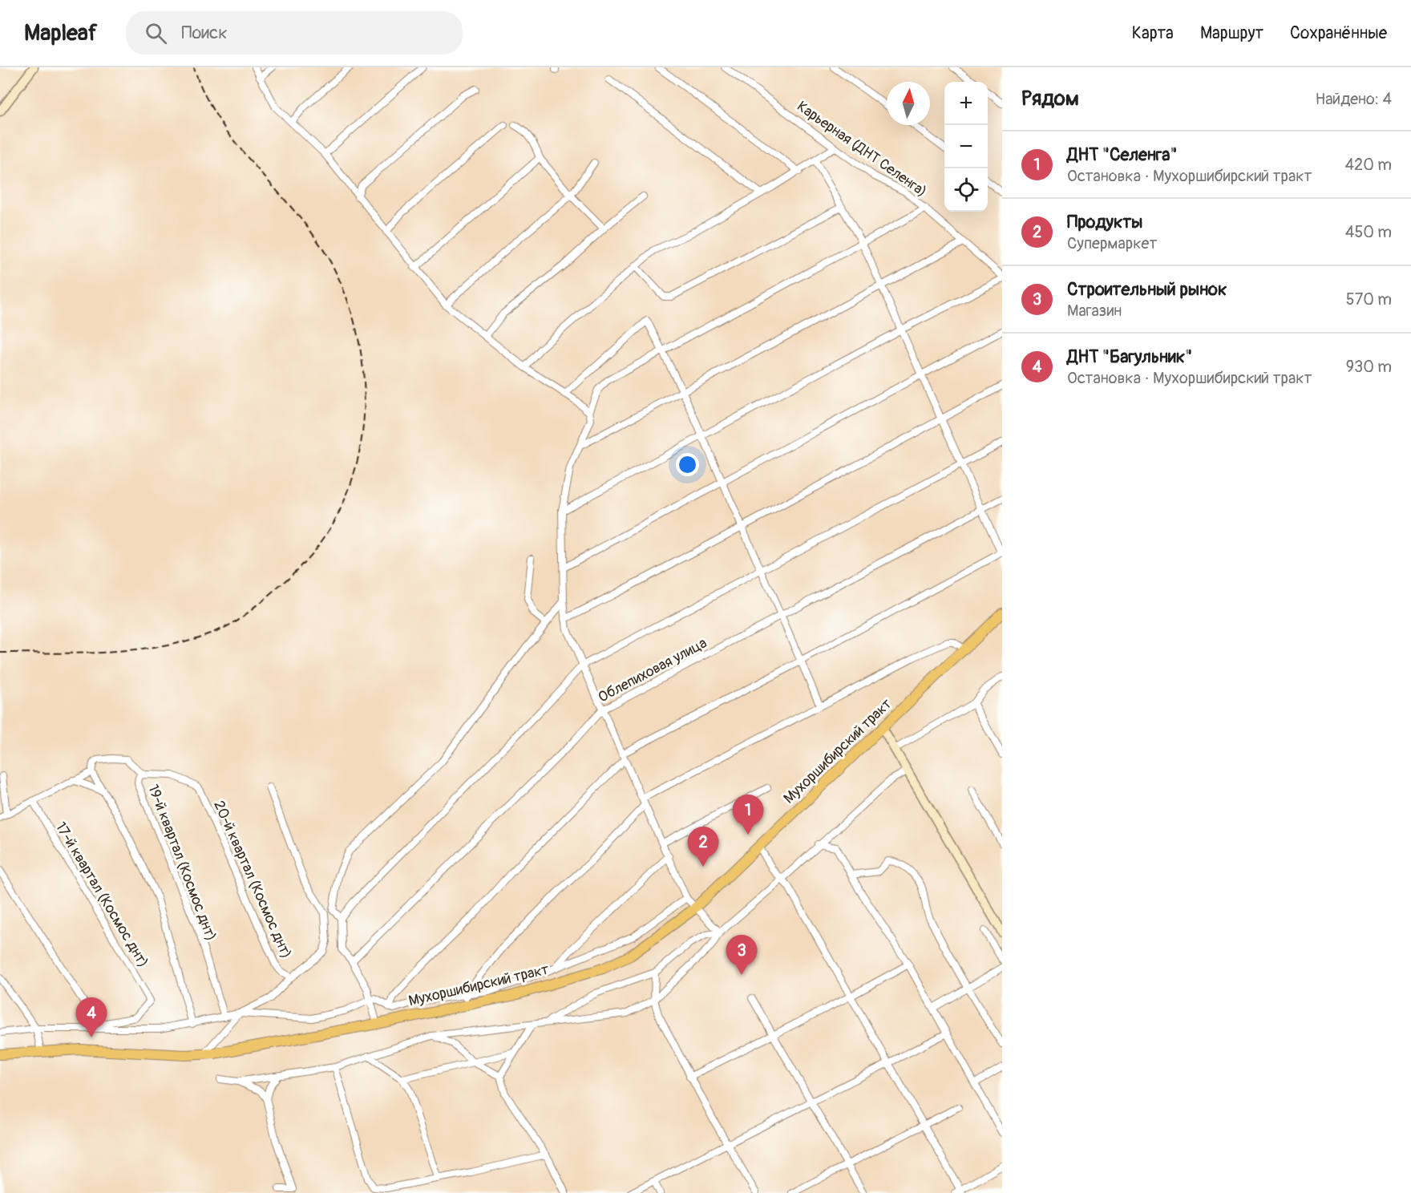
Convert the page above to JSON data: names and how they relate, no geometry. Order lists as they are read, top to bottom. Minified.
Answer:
{"streets":{"main road":["Мухоршибирский тракт"],"street":["Карьерная (ДНТ Селенга)","Облепиховая улица","19-й квартал (Космос днт)","20-й квартал (Космос днт)","17-й квартал (Космос днт)"]},"crossings":[["19-й квартал (Космос днт)","20-й квартал (Космос днт)"]],"north":"top","page":{"header":"Mapleaf","search":"Поиск","nav":["Карта","Маршрут","Сохранённые"],"heading":["Рядом","Найдено: 4"],"map_buttons":["+","−"],"list":[{"mark":"1","name":"ДНТ \"Селенга\"","note":"Остановка · Мухоршибирский тракт","value":"420 m"},{"mark":"2","name":"Продукты","note":"Супермаркет","value":"450 m"},{"mark":"3","name":"Строительный рынок","note":"Магазин","value":"570 m"},{"mark":"4","name":"ДНТ \"Багульник\"","note":"Остановка · Мухоршибирский тракт","value":"930 m"}],"pins":["1","2","3","4"]}}
